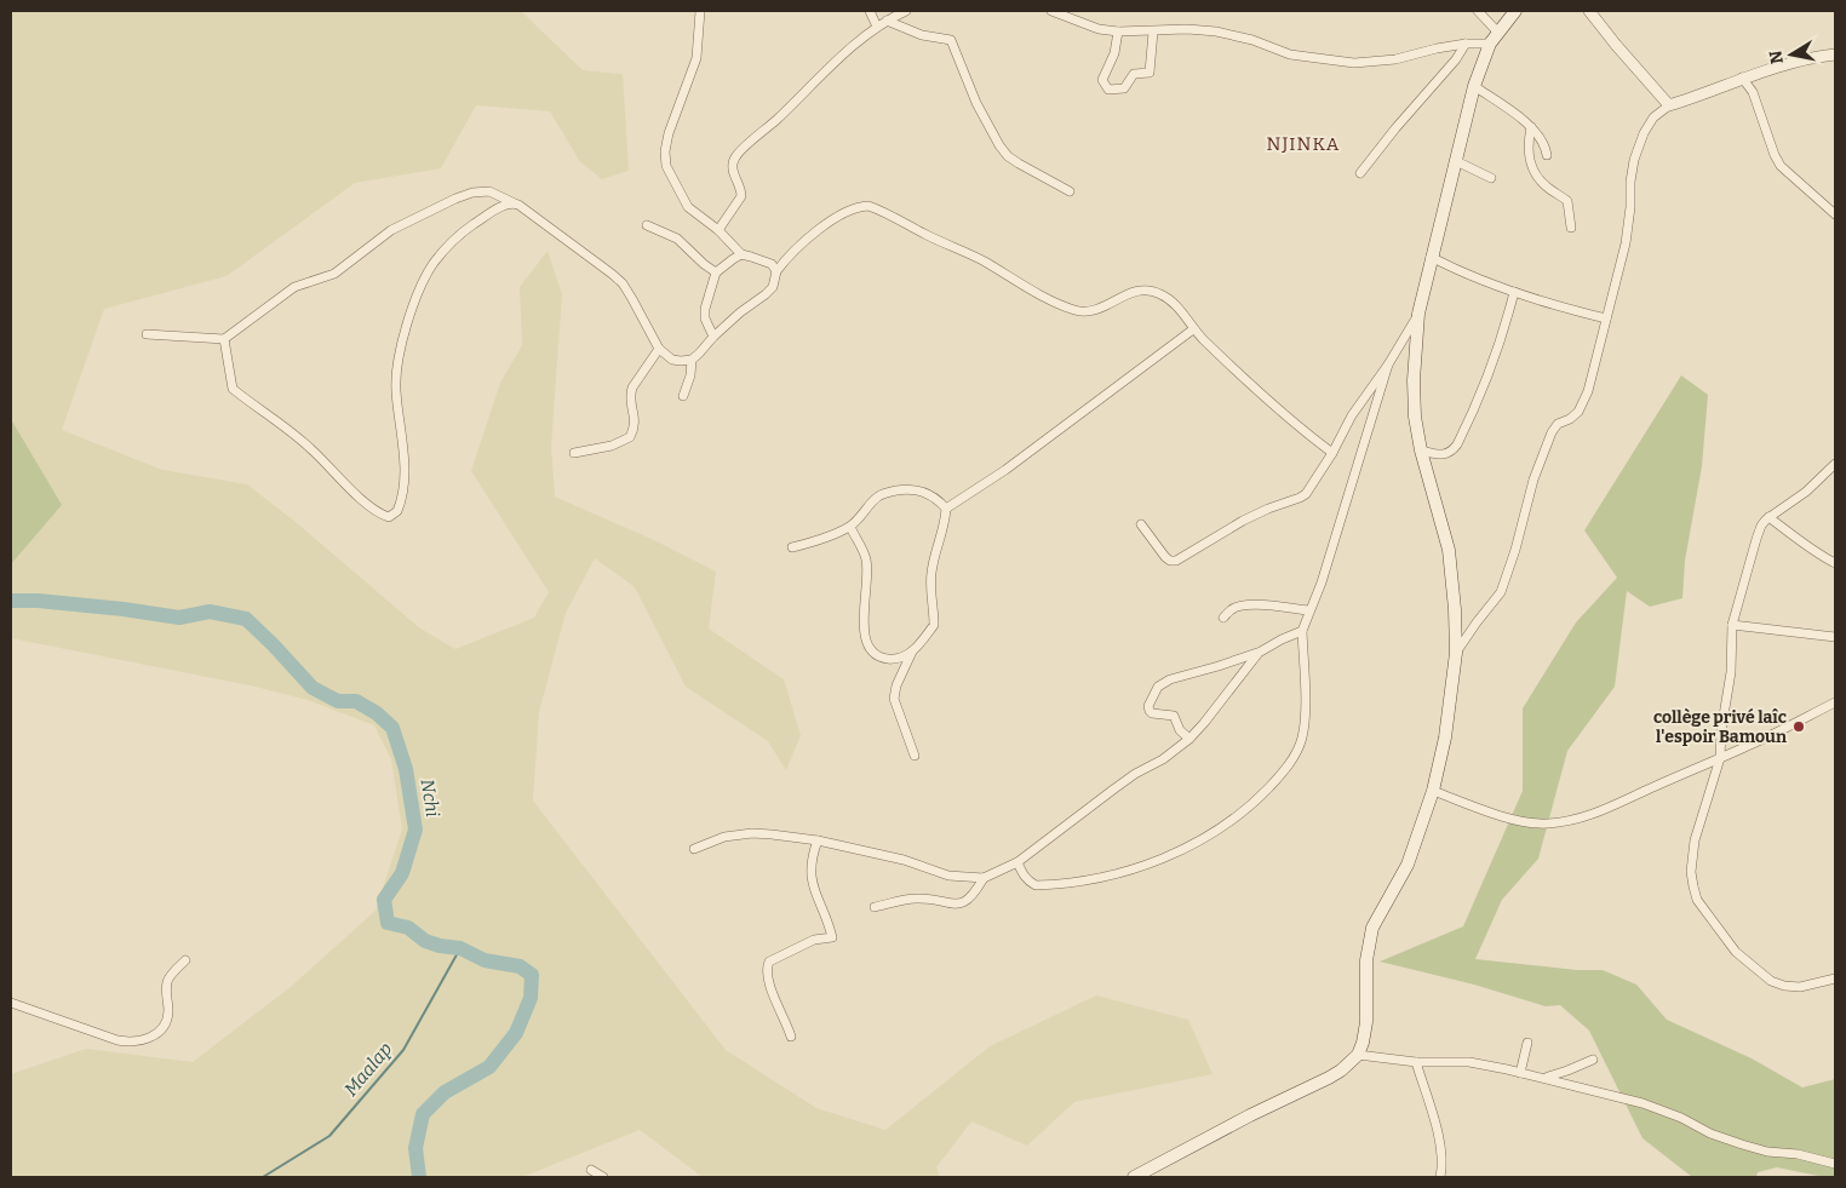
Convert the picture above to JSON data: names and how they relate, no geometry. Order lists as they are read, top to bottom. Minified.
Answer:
{"districts":["NJINKA"],"water":["Nchi","Maalap"],"places":["collège privé laîc l'espoir Bamoun"],"north":"left"}
